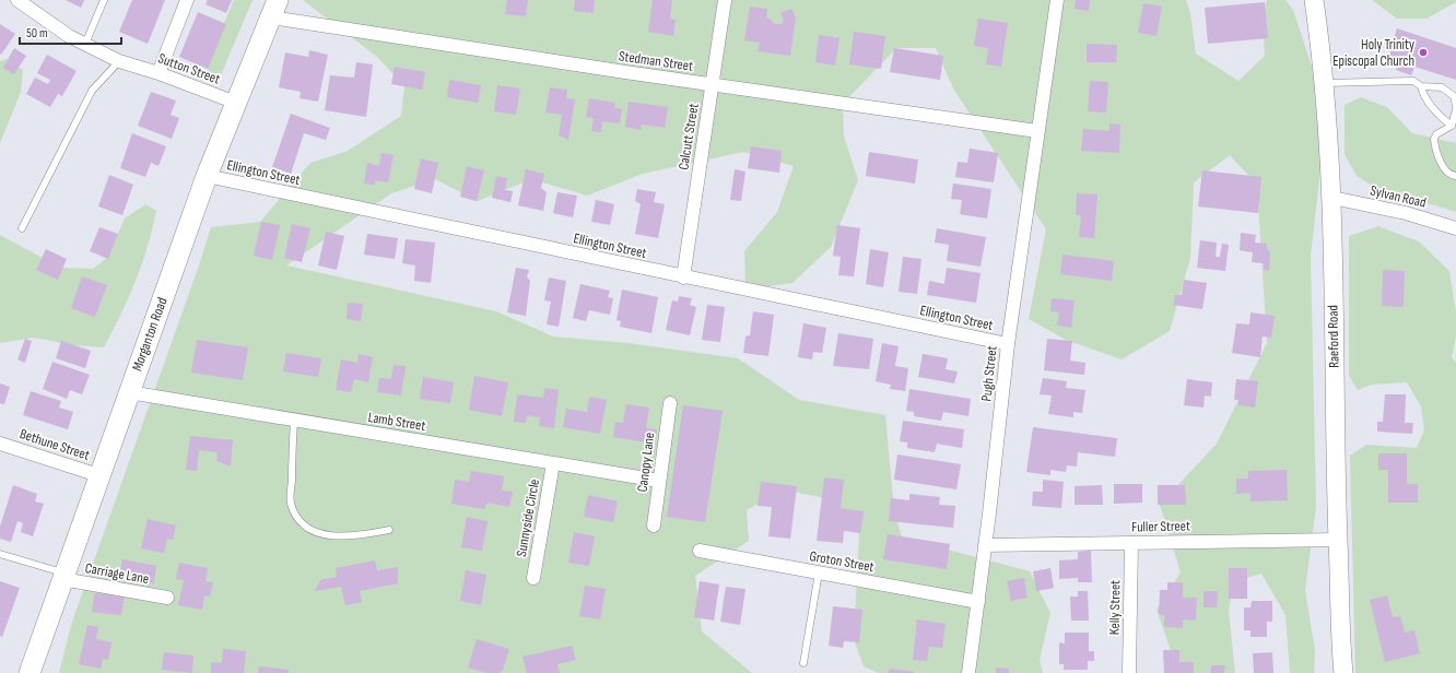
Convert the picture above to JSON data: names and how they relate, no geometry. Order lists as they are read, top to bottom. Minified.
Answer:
{"streets":{"main road":["Morganton Road","Raeford Road"],"street":["Stedman Street","Sutton Street","Calcutt Street","Ellington Street","Sylvan Road","Pugh Street","Lamb Street","Bethune Street","Canopy Lane","Sunnyside Circle","Fuller Street","Groton Street","Carriage Lane","Kelly Street"]},"crossings":[["Stedman Street","Calcutt Street"],["Stedman Street","Morganton Road"],["Stedman Street","Pugh Street"],["Sutton Street","Morganton Road"],["Calcutt Street","Ellington Street"],["Ellington Street","Morganton Road"],["Ellington Street","Pugh Street"],["Sylvan Road","Raeford Road"],["Morganton Road","Lamb Street"],["Morganton Road","Bethune Street"],["Morganton Road","Carriage Lane"],["Raeford Road","Fuller Street"],["Pugh Street","Fuller Street"],["Pugh Street","Groton Street"],["Lamb Street","Canopy Lane"],["Lamb Street","Sunnyside Circle"],["Fuller Street","Kelly Street"]],"places":["Holy Trinity Episcopal Church"],"scale_bar":"50 m"}
